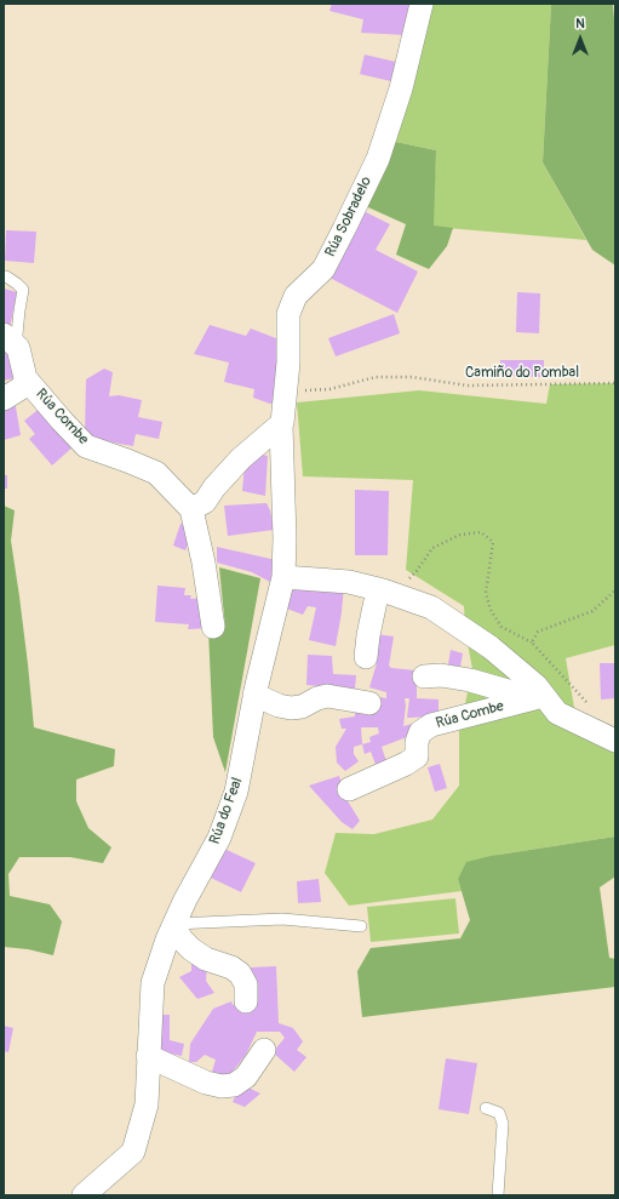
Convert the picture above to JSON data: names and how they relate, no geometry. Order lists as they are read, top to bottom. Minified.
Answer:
{"streets":{"street":["Rúa Sobradelo","Rúa Combe","Rúa do Feal"],"path":["Camiño do Pombal"]},"crossings":[["Rúa Sobradelo","Camiño do Pombal"],["Rúa Sobradelo","Rúa do Feal"]],"north":"top"}
